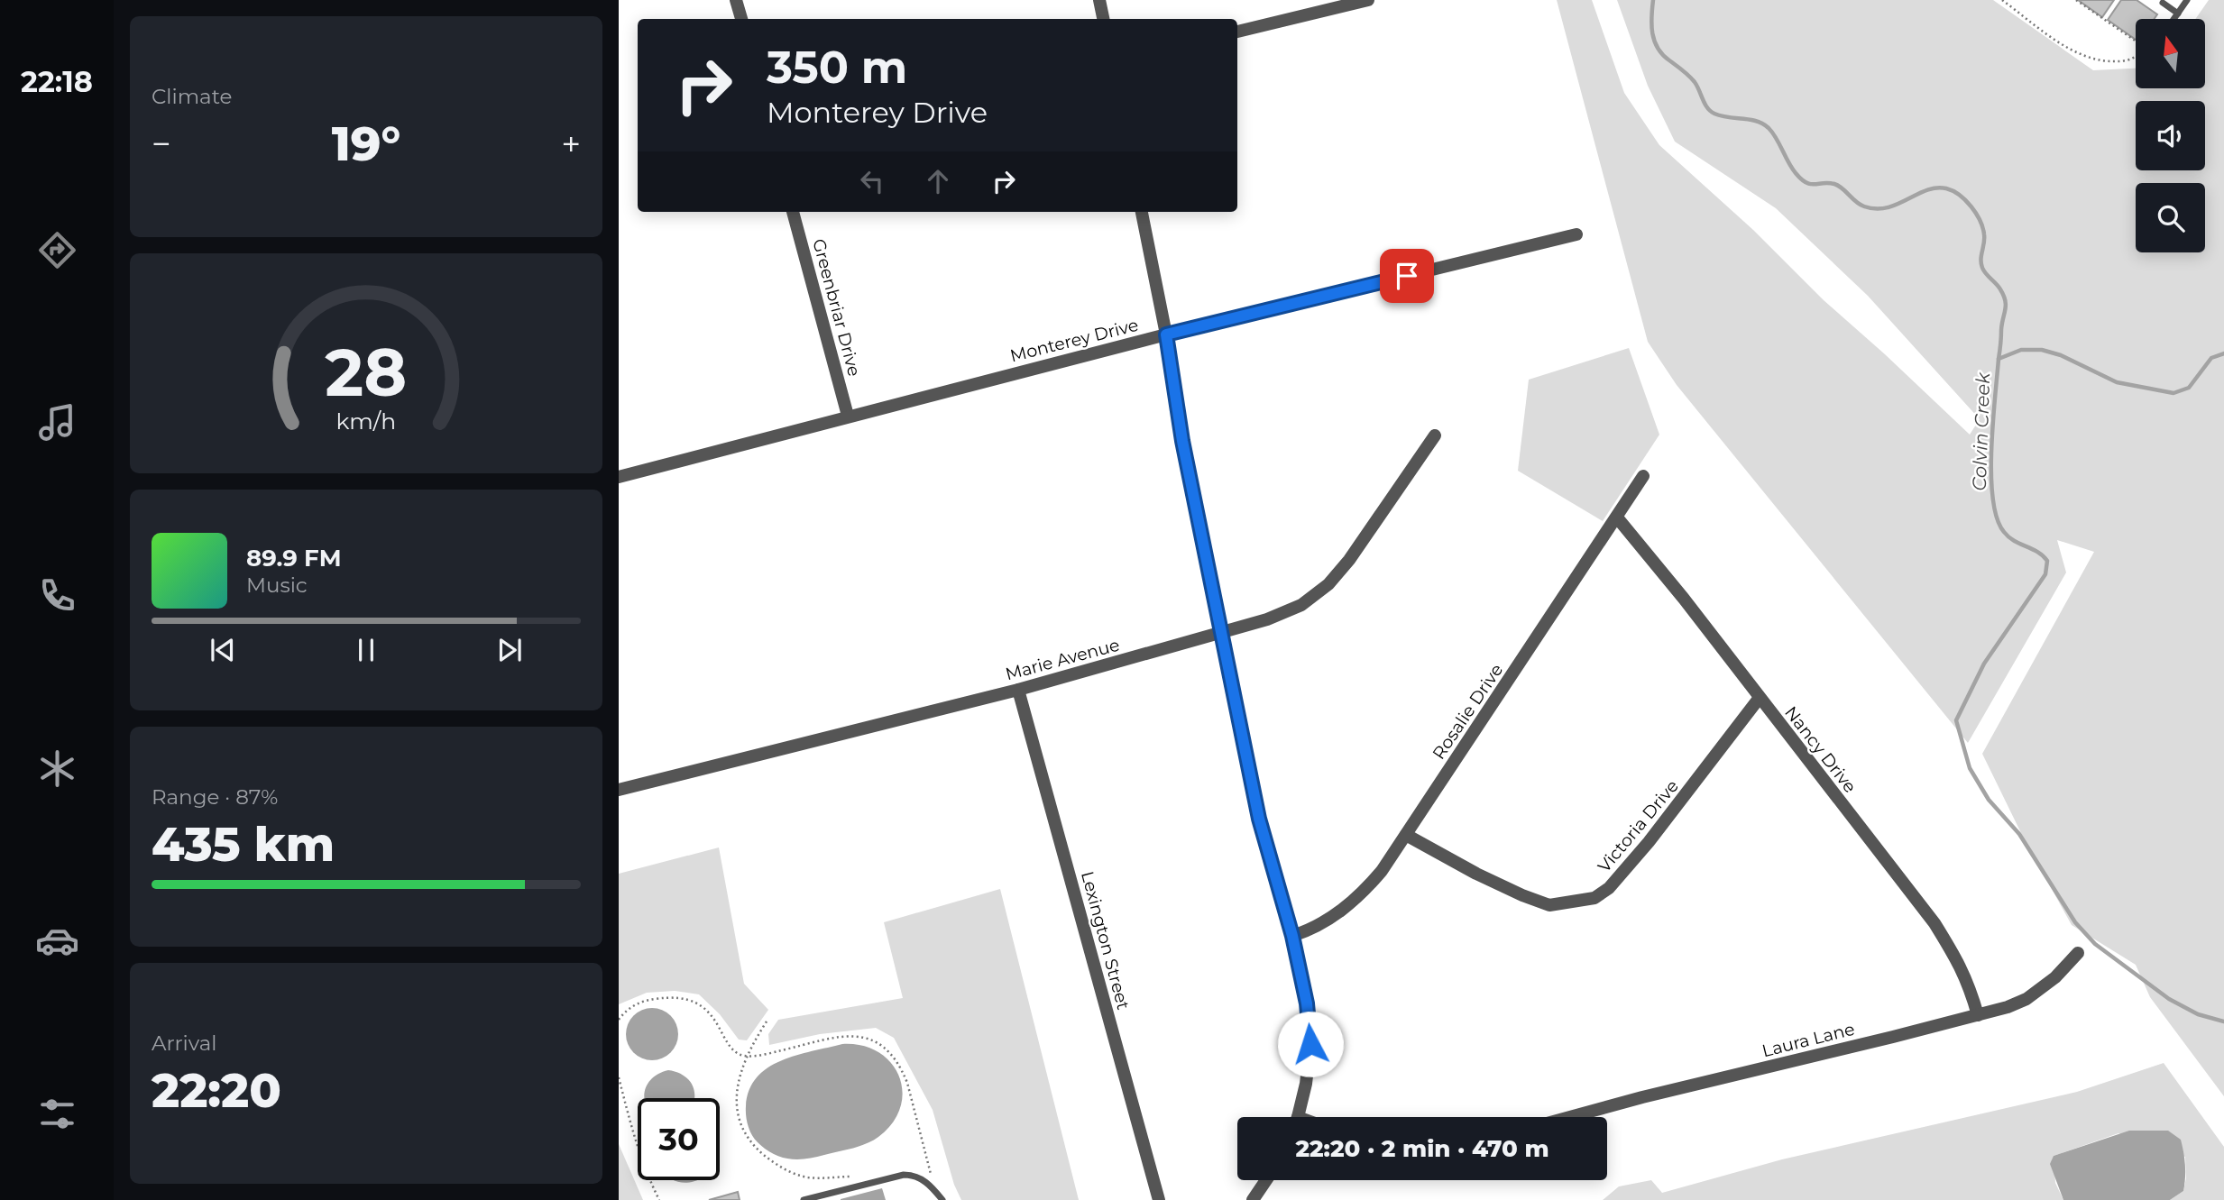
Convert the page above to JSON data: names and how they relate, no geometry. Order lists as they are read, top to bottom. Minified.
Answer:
{"streets":{"street":["Greenbriar Drive","Monterey Drive","Marie Avenue","Rosalie Drive","Nancy Drive","Victoria Drive","Lexington Street","Laura Lane"]},"crossings":[["Greenbriar Drive","Monterey Drive"],["Marie Avenue","Lexington Street"],["Rosalie Drive","Nancy Drive"],["Rosalie Drive","Victoria Drive"],["Nancy Drive","Victoria Drive"],["Nancy Drive","Laura Lane"]],"water":["Colvin Creek"],"north":"top","page":{"tabs":"22:18","tile":["Climate",["Range · 87%","435 km"],["Arrival","22:20"]],"turn":["350 m","Monterey Drive"],"heat":["−","19°","+"],"song":["89.9 FM","Music"],"limit":"30","trip":"22:20 · 2 min · 470 m","gauge":["28","km/h"]}}
